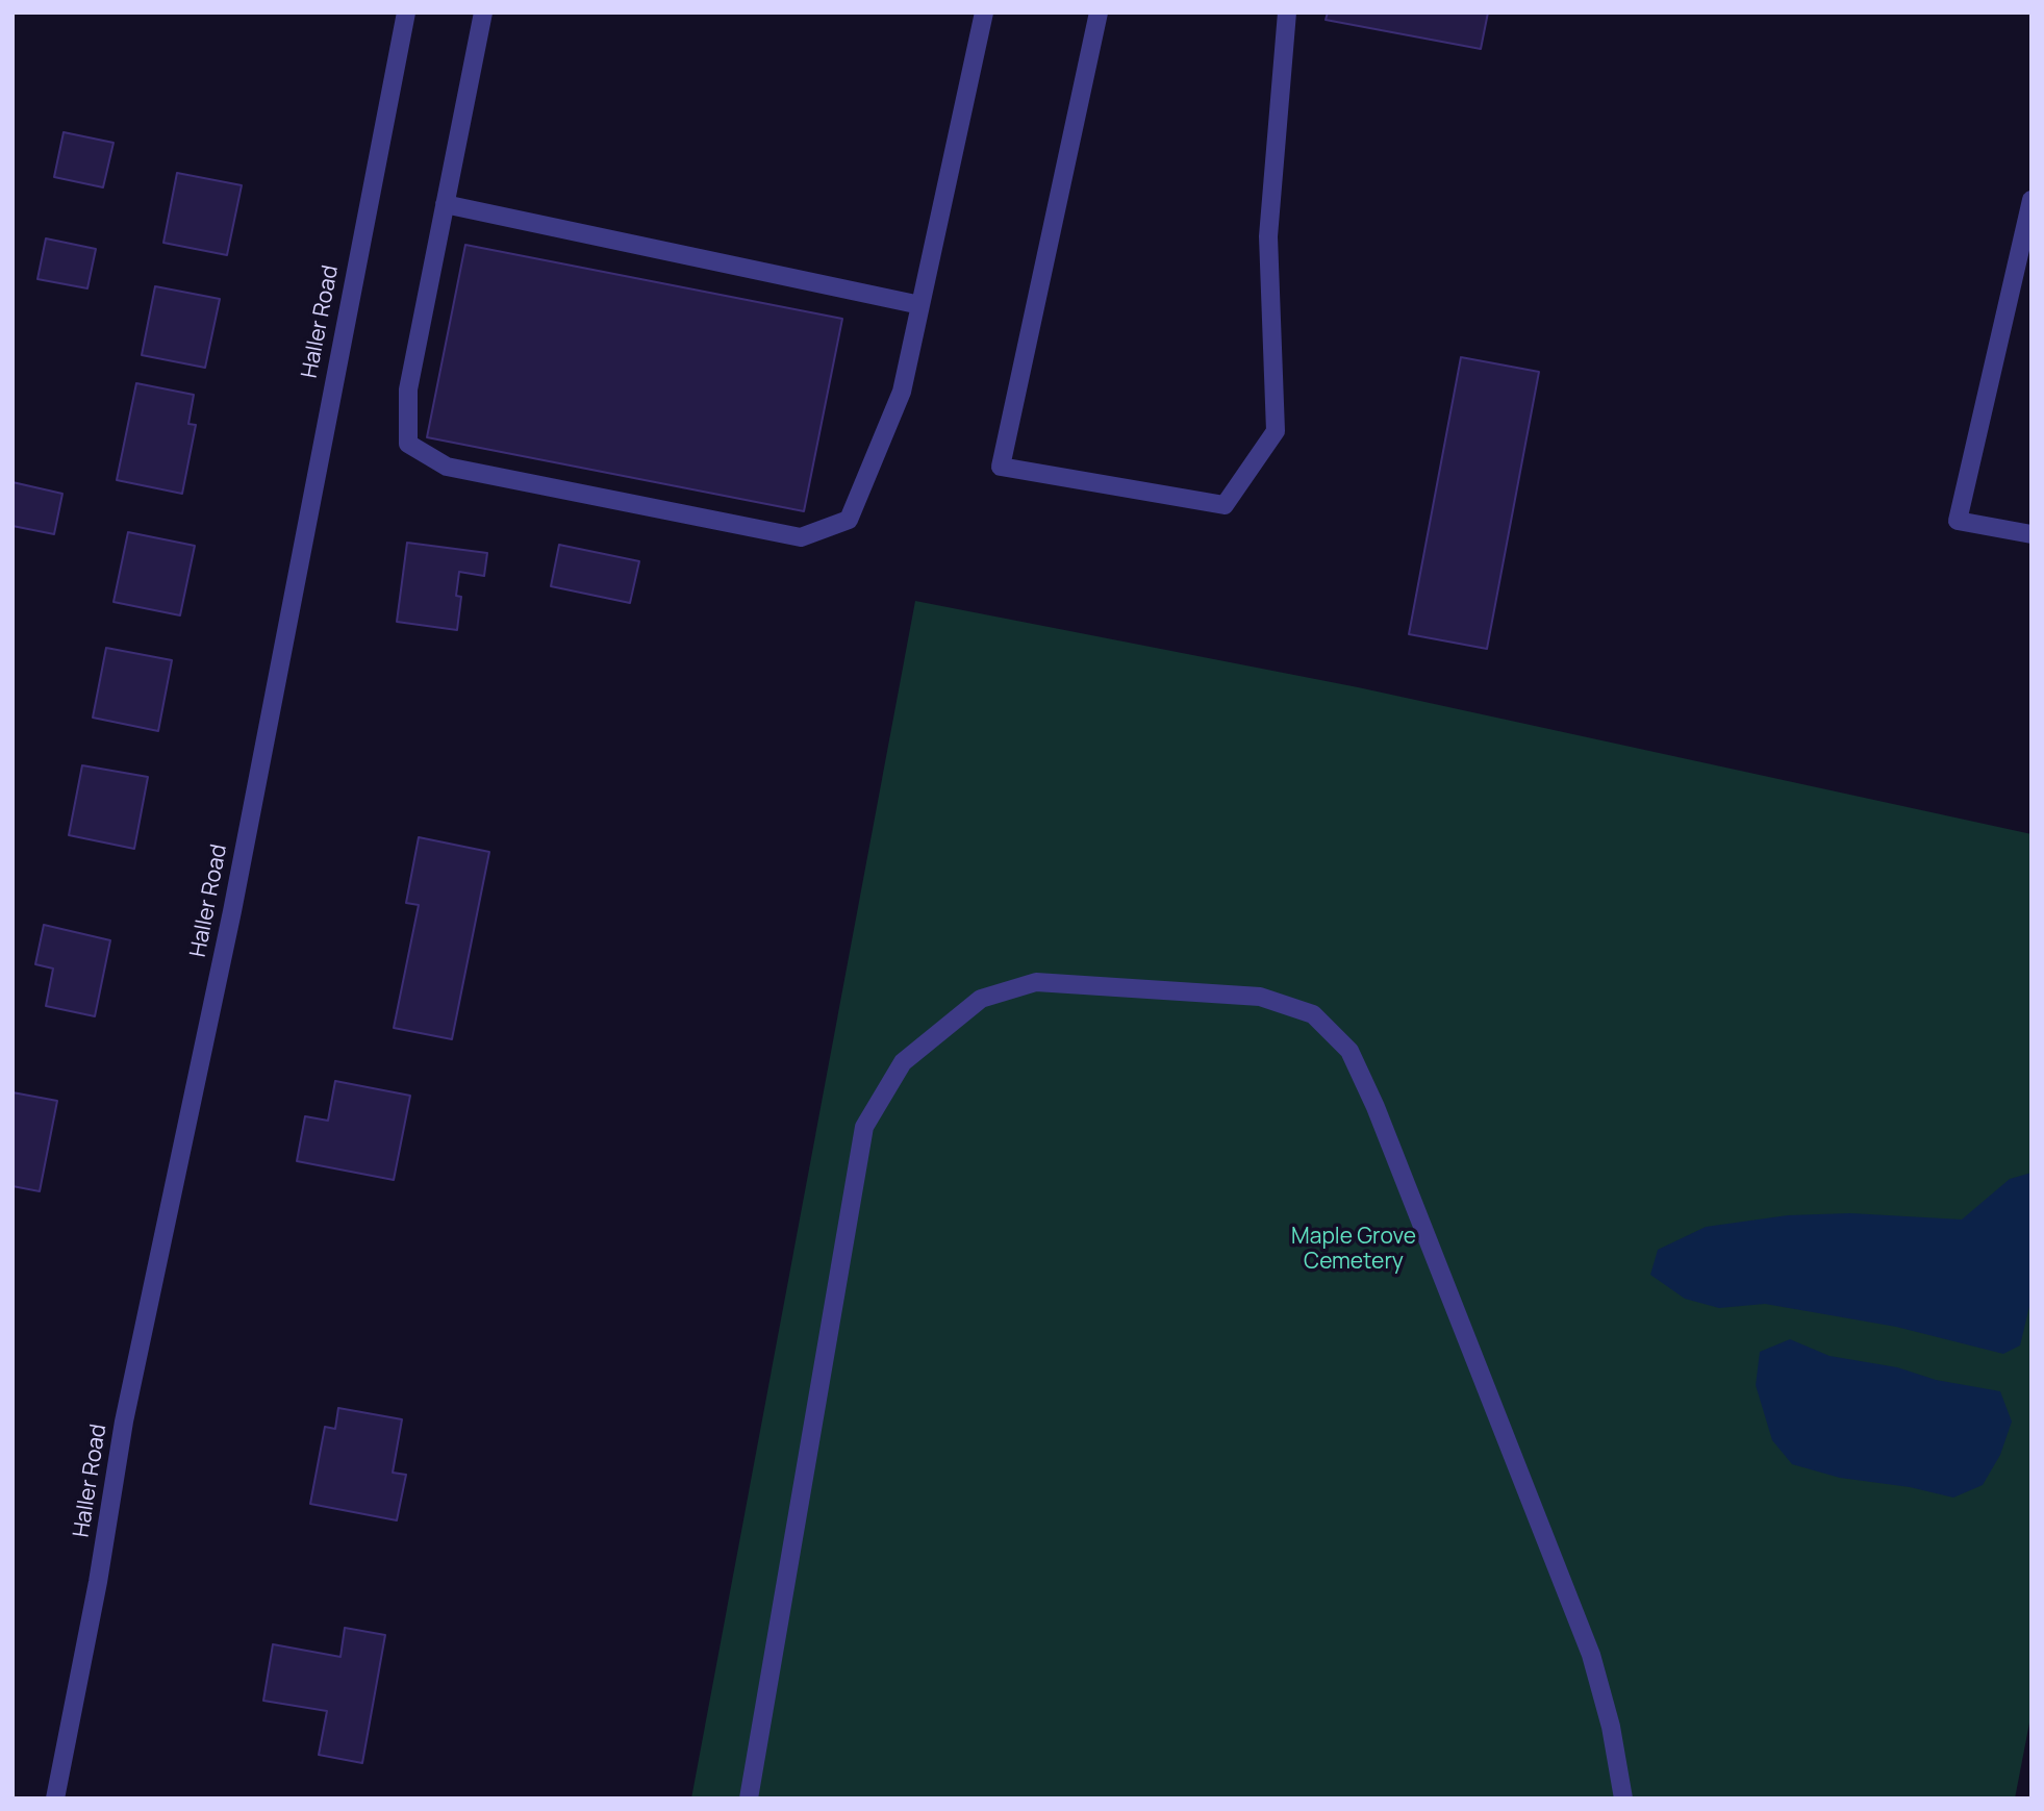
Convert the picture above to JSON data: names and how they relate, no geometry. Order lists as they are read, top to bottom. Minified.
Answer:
{"streets":{"street":["Haller Road"]},"parks":["Maple Grove Cemetery"]}
